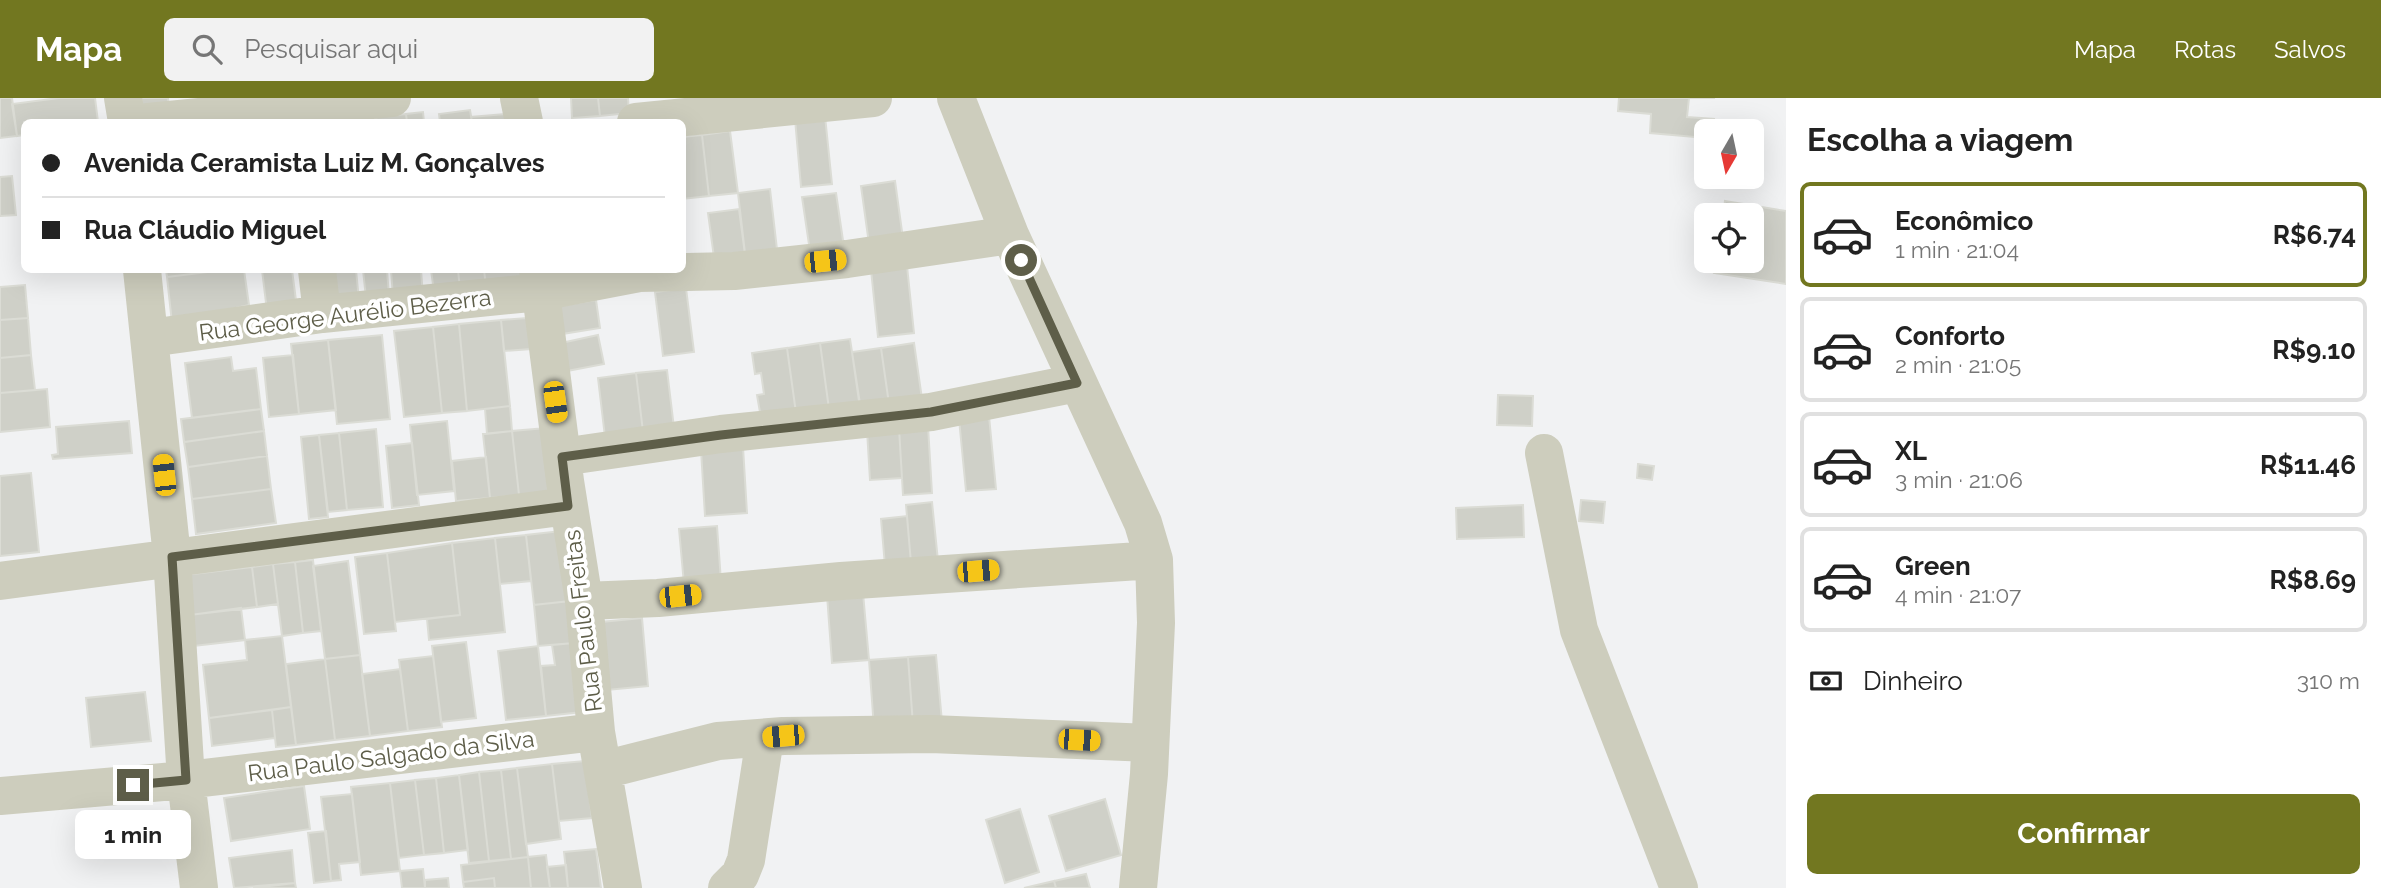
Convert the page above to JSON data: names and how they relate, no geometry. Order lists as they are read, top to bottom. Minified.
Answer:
{"streets":{"street":["Rua George Aurélio Bezerra","Rua Paulo Freitas","Rua Paulo Salgado da Silva"]},"crossings":[["Rua George Aurélio Bezerra","Rua Paulo Freitas"],["Rua Paulo Freitas","Rua Paulo Salgado da Silva"]],"north":"bottom","page":{"header":"Mapa","search":"Pesquisar aqui","nav":["Mapa","Rotas","Salvos"],"heading":"Escolha a viagem","banner":["Avenida Ceramista Luiz M. Gonçalves","Rua Cláudio Miguel"],"list":[{"name":"Econômico","note":"1 min · 21:04","value":"R$6.74"},{"name":"Conforto","note":"2 min · 21:05","value":"R$9.10"},{"name":"XL","note":"3 min · 21:06","value":"R$11.46"},{"name":"Green","note":"4 min · 21:07","value":"R$8.69"}],"pay":["Dinheiro","310 m"],"buttons":"Confirmar","bubble":"1 min"}}
